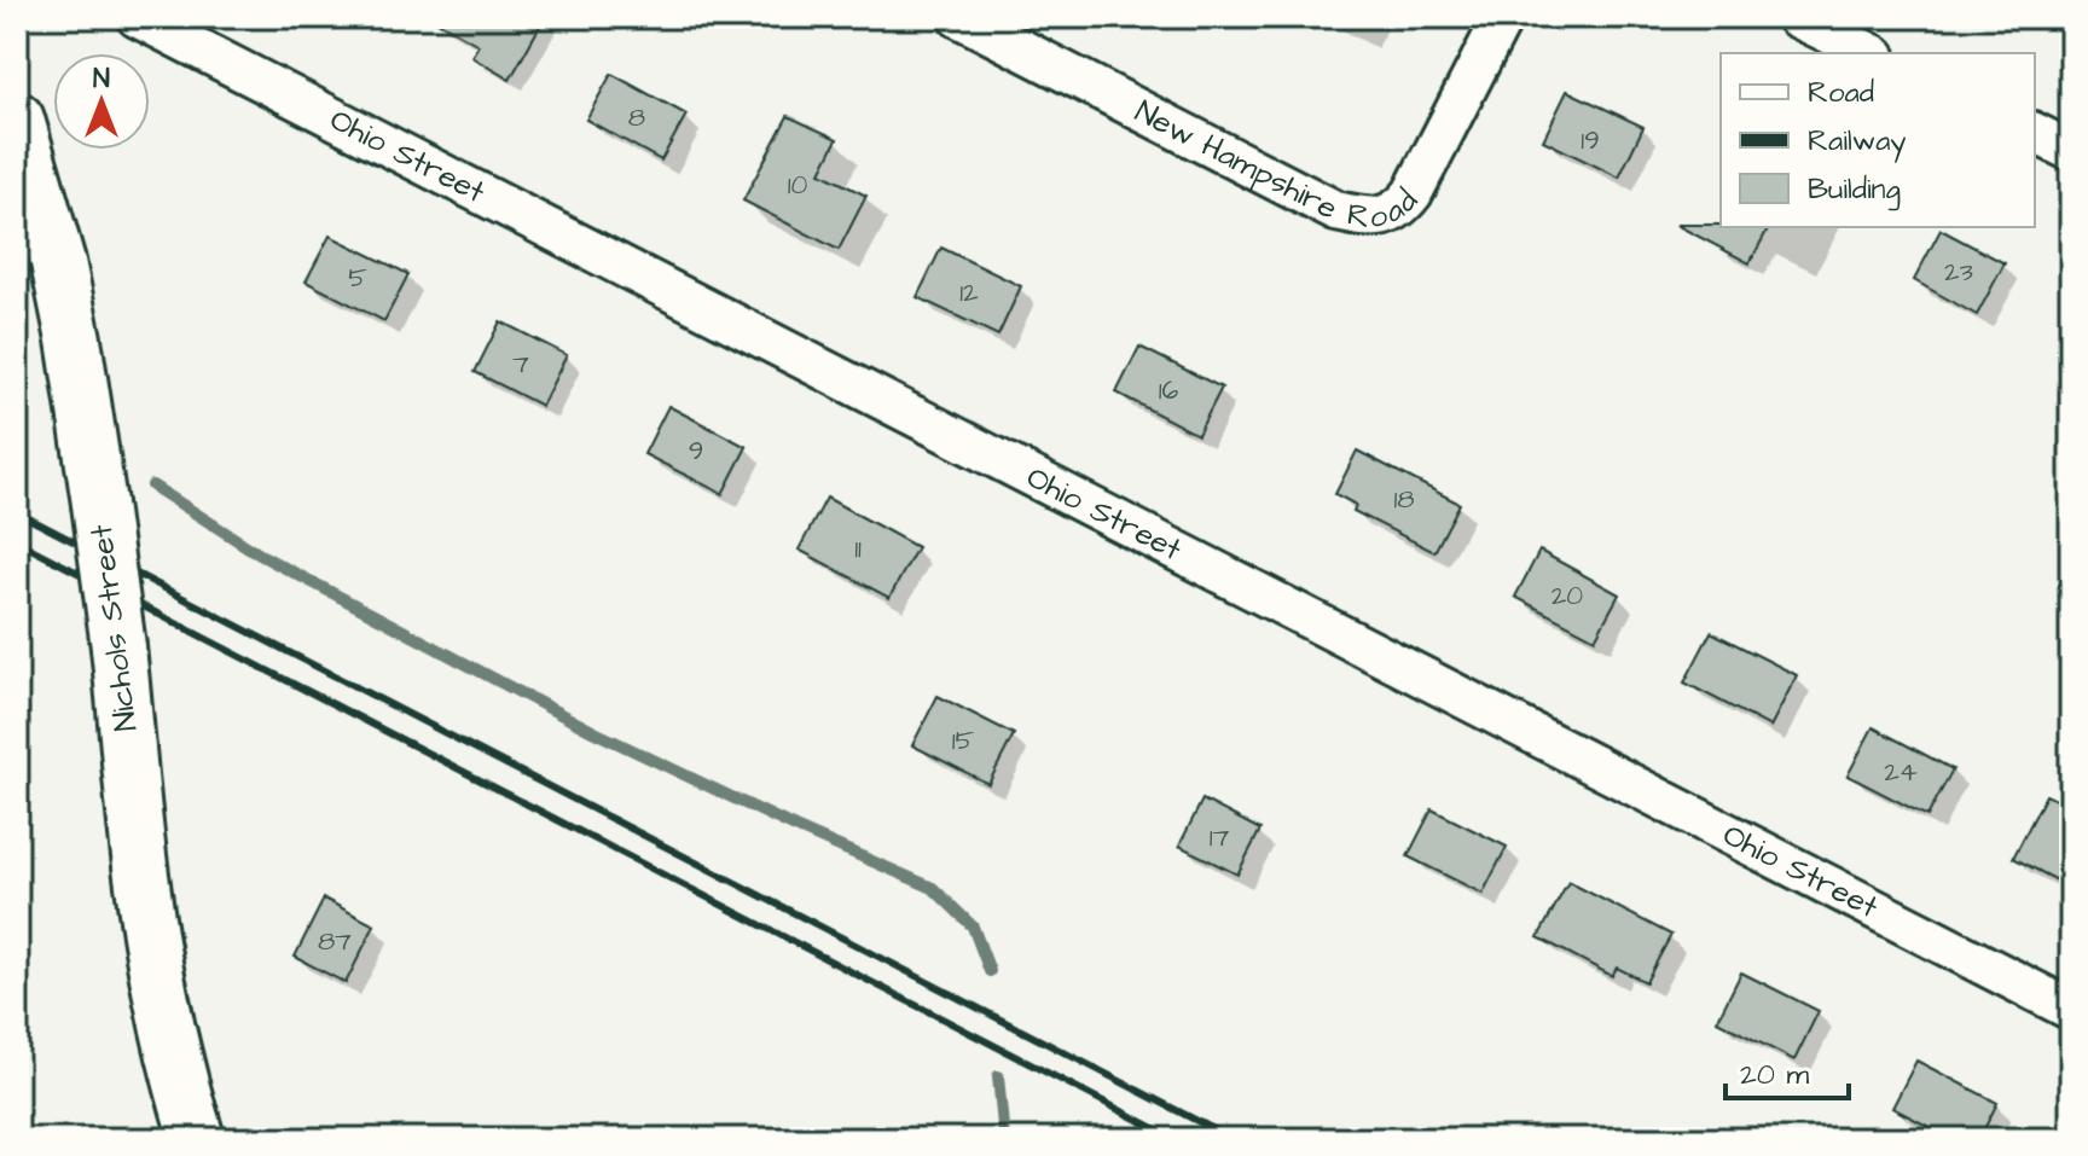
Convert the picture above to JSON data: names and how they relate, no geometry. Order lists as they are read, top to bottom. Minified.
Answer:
{"streets":{"street":["New Hampshire Road","Ohio Street","Nichols Street"]},"house_numbers":["8","19","10","23","5","12","7","16","9","18","11","20","15","24","17","87"],"legend":["Road","Railway","Building"],"scale_bar":"20 m","north":"top"}
